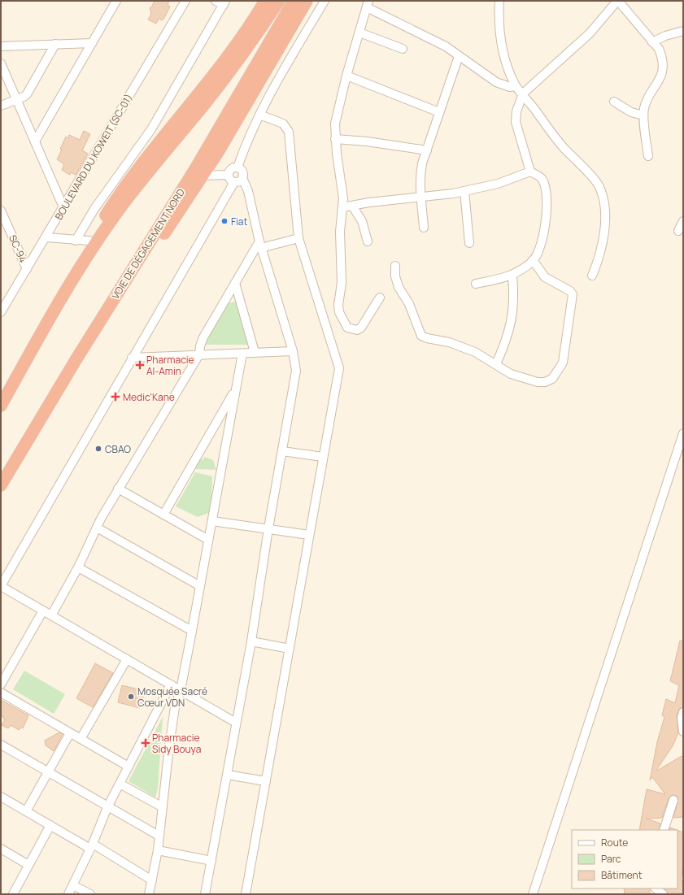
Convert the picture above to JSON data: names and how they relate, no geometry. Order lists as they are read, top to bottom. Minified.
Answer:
{"streets":{"highway":["VOIE DE DÉGAGEMENT NORD"],"street":["BOULEVARD DU KOWEIT (SC-01)","SC-94"]},"crossings":[["BOULEVARD DU KOWEIT (SC-01)","SC-94"]],"places":{"other":["Fiat","CBAO","Mosquée Sacré Cœur VDN"],"health":["Pharmacie Al-Amin","Medic'Kane","Pharmacie Sidy Bouya"]},"legend":["Route","Parc","Bâtiment"]}
